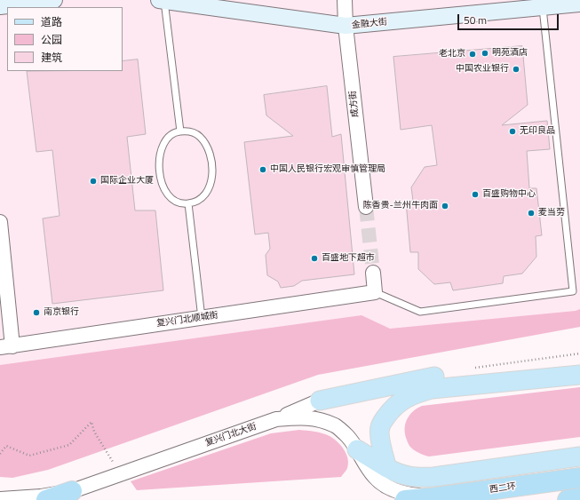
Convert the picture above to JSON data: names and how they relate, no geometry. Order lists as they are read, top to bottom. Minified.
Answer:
{"streets":{"highway":["西二环"],"main road":["金融大街"],"street":["成方街","复兴门北顺城街","复兴门北大街"]},"crossings":[["金融大街","成方街"],["复兴门北大街","西二环"]],"places":["明苑酒店","老北京","中国农业银行","无印良品","中国人民银行宏观审慎管理局","国际企业大厦","百盛购物中心","陈香贵-兰州牛肉面","麦当劳","百盛地下超市","南京银行"],"legend":["道路","公园","建筑"],"scale_bar":"50 m"}
